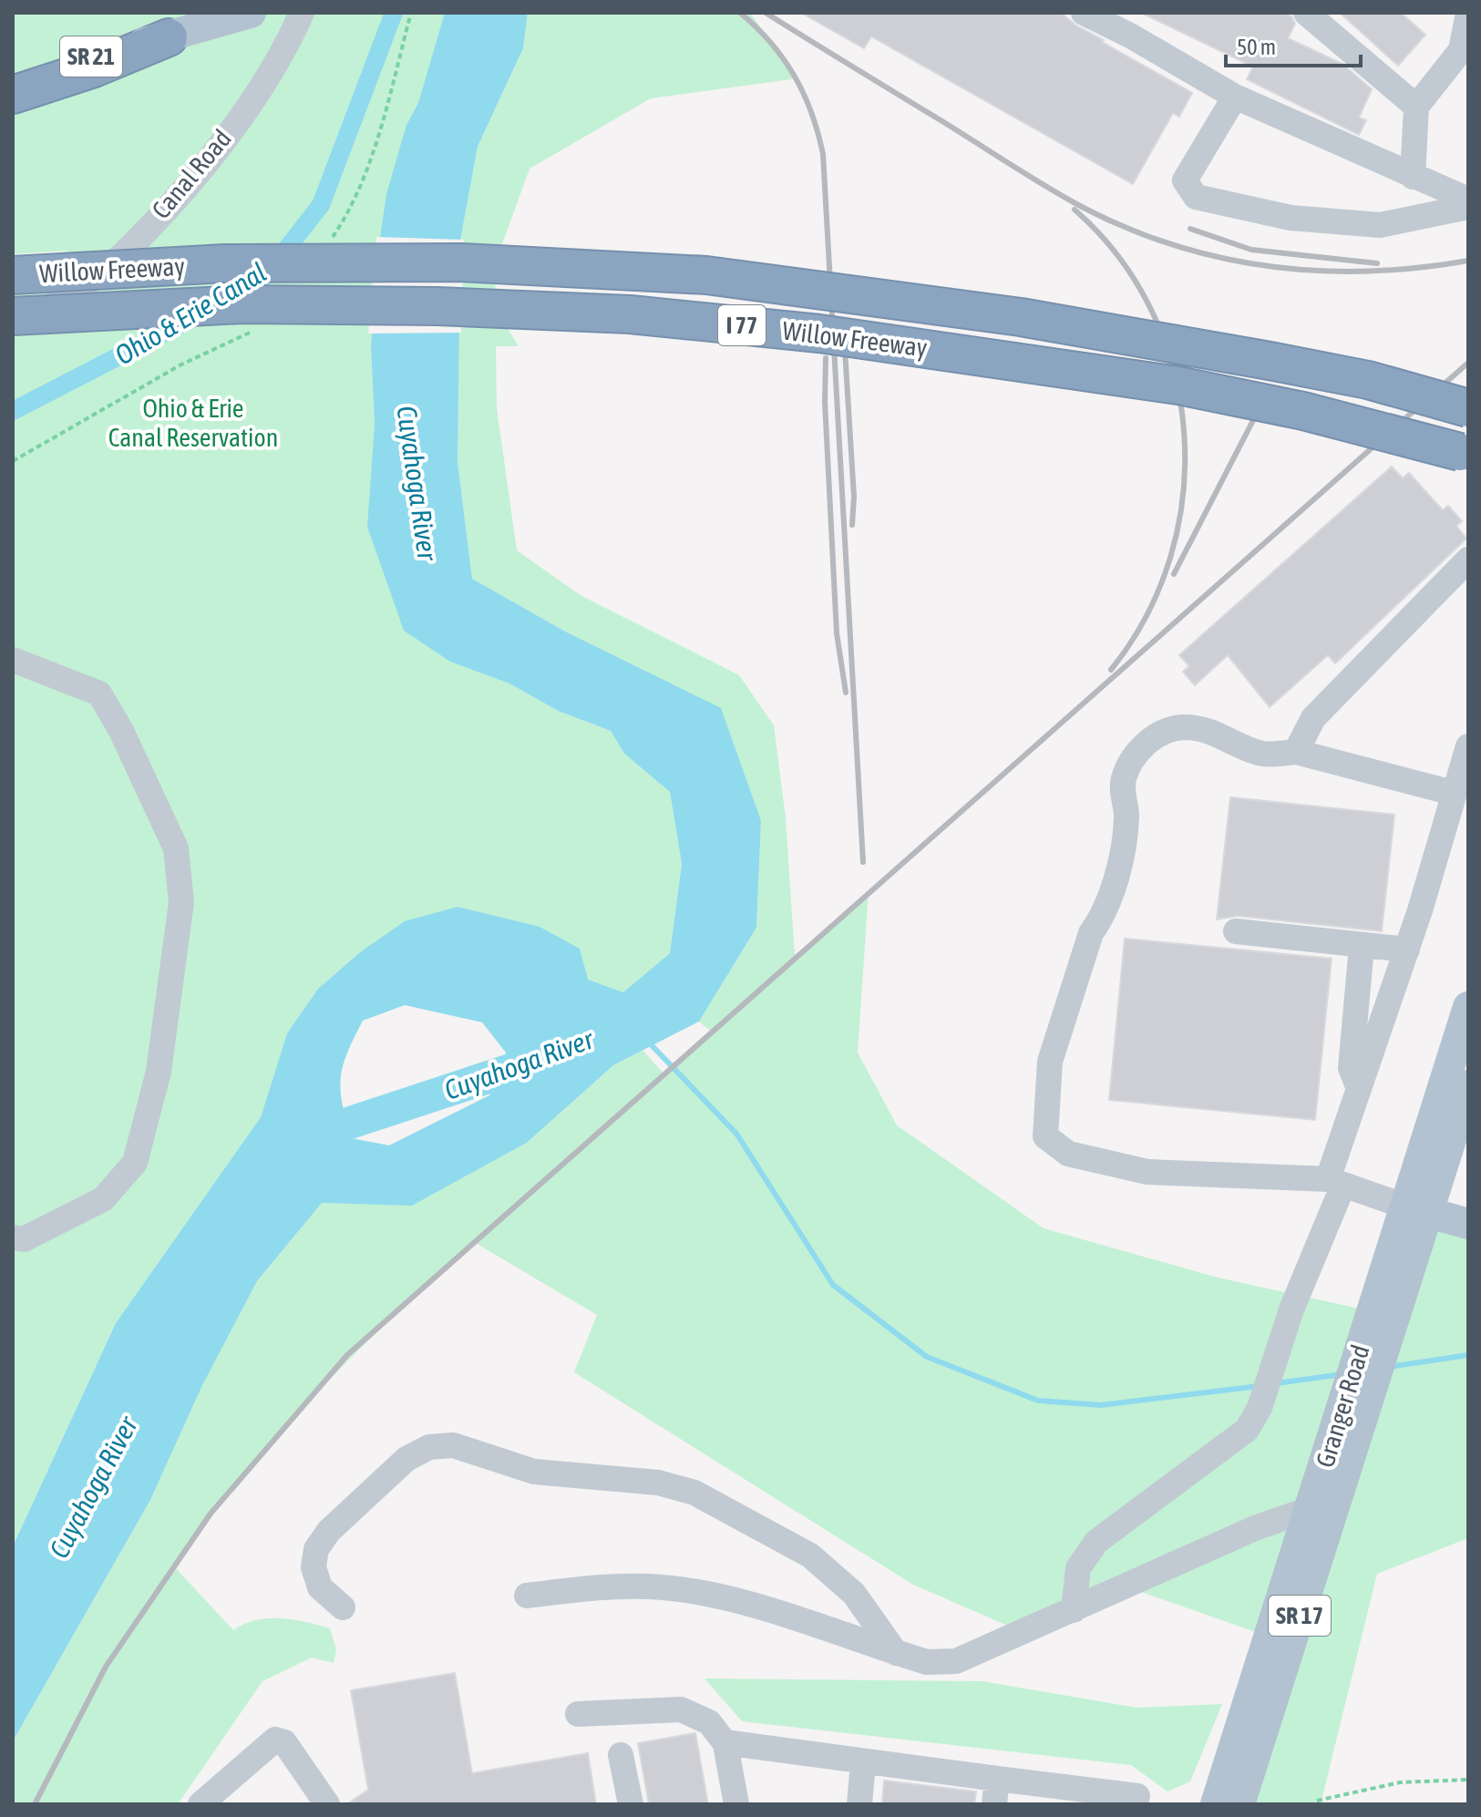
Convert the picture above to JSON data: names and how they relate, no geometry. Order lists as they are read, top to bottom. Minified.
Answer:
{"streets":{"highway":["Willow Freeway","I 77"],"main road":["SR 21","Granger Road","SR 17"],"street":["Canal Road"]},"water":["Ohio & Erie Canal","Cuyahoga River"],"parks":["Ohio & Erie Canal Reservation"],"scale_bar":"50 m"}
